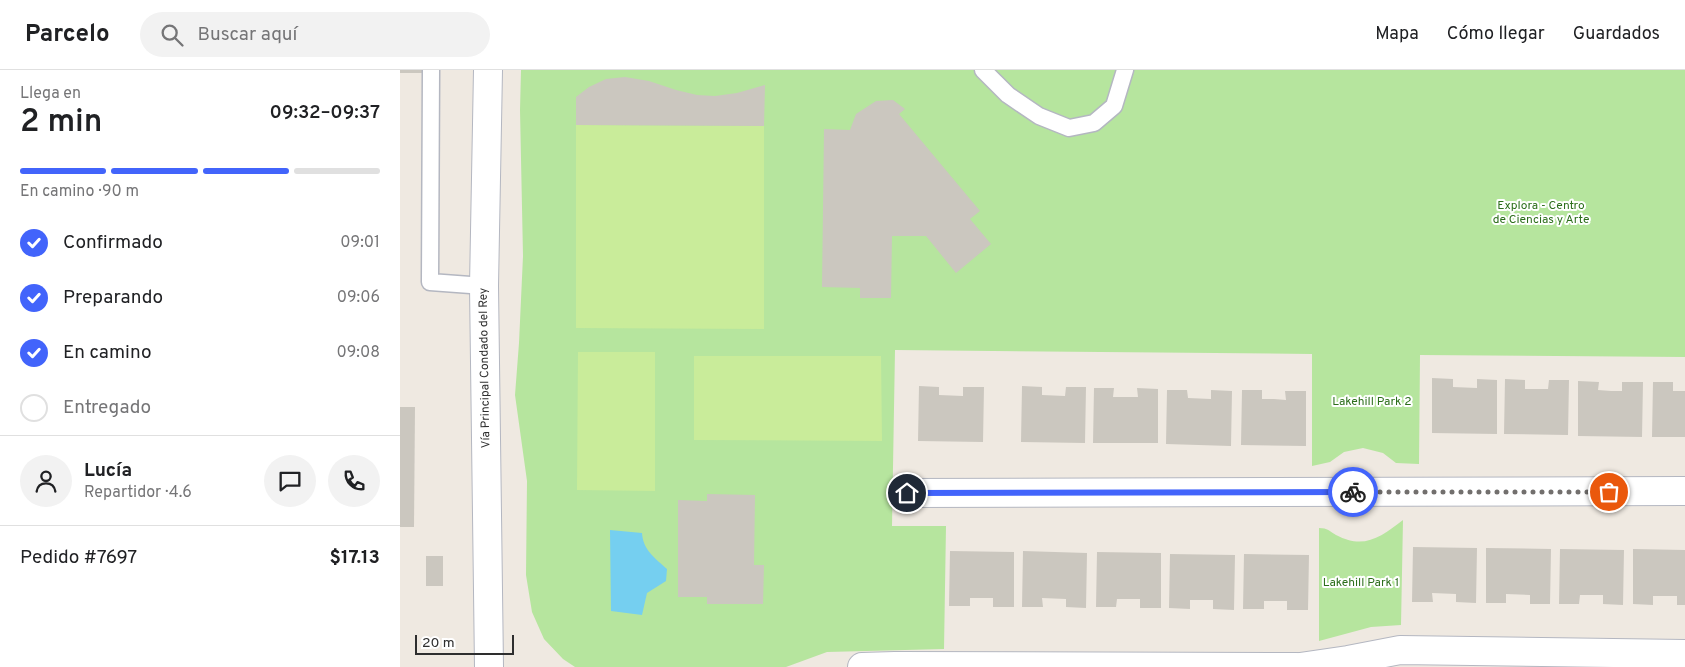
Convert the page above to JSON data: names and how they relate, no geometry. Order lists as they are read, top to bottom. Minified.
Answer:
{"streets":{"street":["Vía Principal Condado del Rey"]},"parks":["Explora - Centro de Ciencias y Arte","Lakehill Park 2","Lakehill Park 1"],"scale_bar":"20 m","page":{"header":"Parcelo","search":"Buscar aquí","nav":["Mapa","Cómo llegar","Guardados"],"heading":["2 min","Llega en","09:32–09:37"],"panel":["Lucía","Repartidor · 4.6","Pedido #7697","$17.13"],"bar":"En camino · 90 m","list":[["Confirmado","09:01"],["Preparando","09:06"],["En camino","09:08"],"Entregado"],"scale":"20 m"}}
